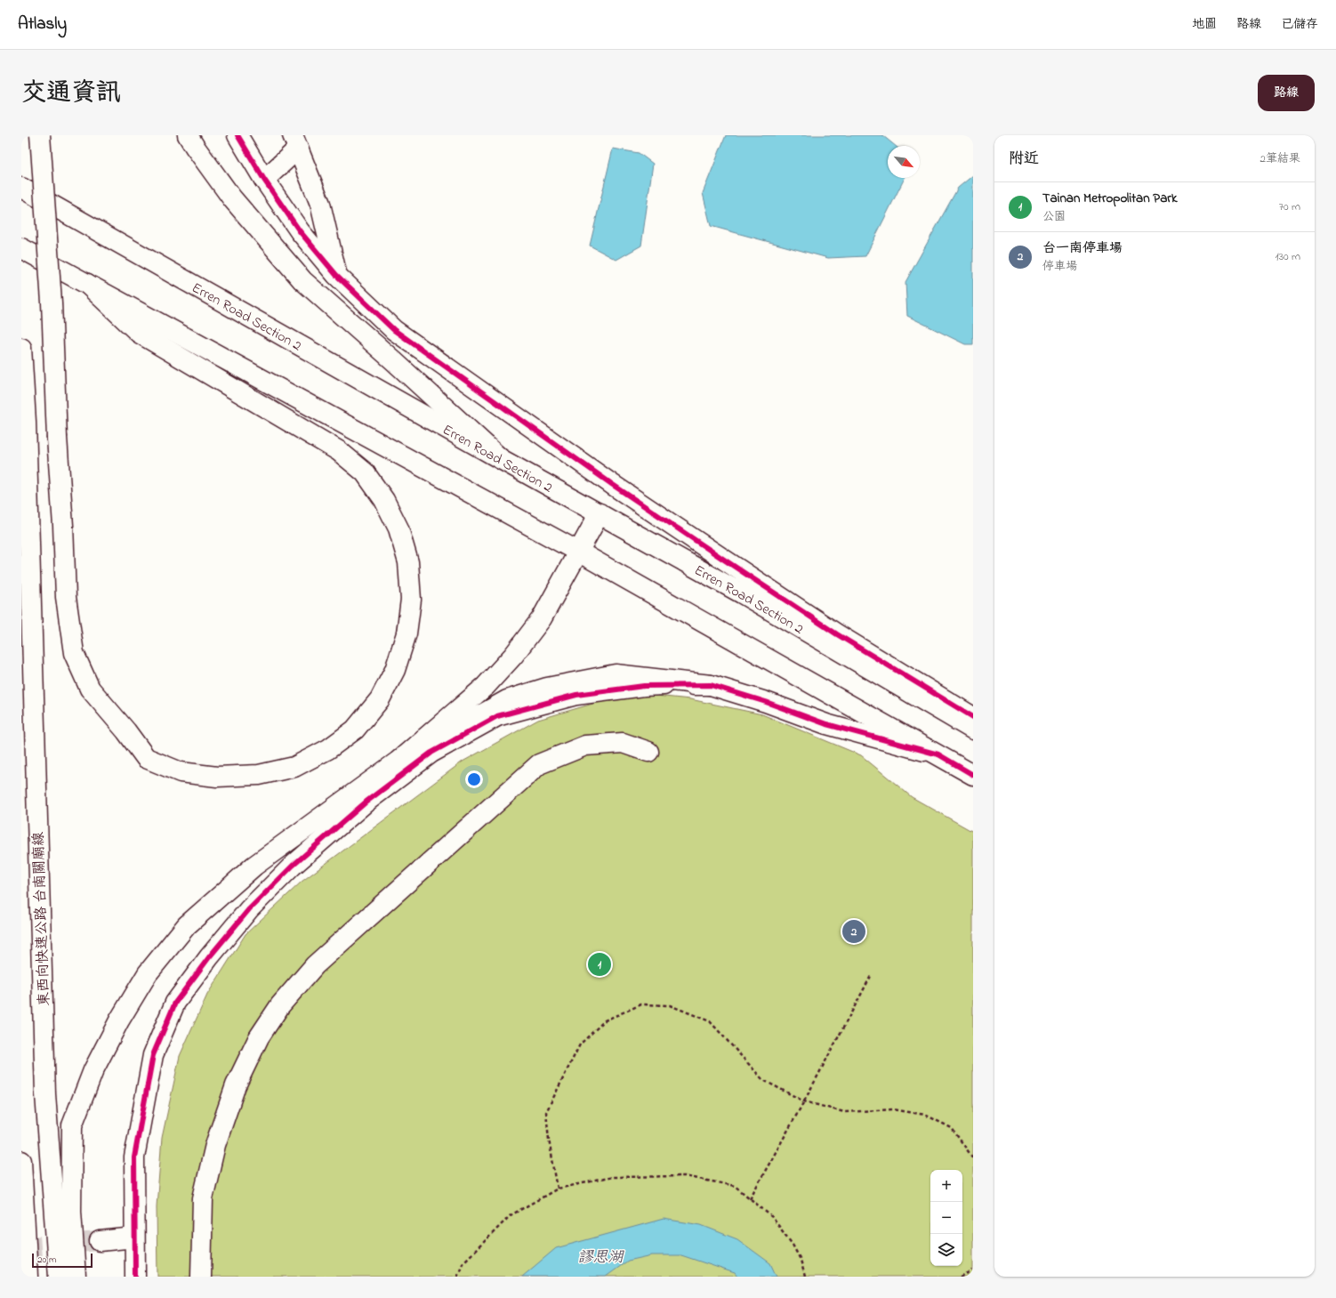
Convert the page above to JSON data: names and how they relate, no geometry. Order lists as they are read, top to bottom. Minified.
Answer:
{"streets":{"main road":["Erren Road Section 2","東西向快速公路 台南關廟線"]},"water":["謬思湖"],"scale_bar":"20 m","north":"bottom right","page":{"header":"Atlasly","nav":["地圖","路線","已儲存"],"title":"交通資訊","buttons":"路線","heading":["附近","2筆結果"],"list":[{"mark":"1","name":"Tainan Metropolitan Park","note":"公園","value":"70 m"},{"mark":"2","name":"台一南停車場","note":"停車場","value":"130 m"}],"pins":["2","1"],"map_buttons":["+","−"],"scale":"20 m"}}
